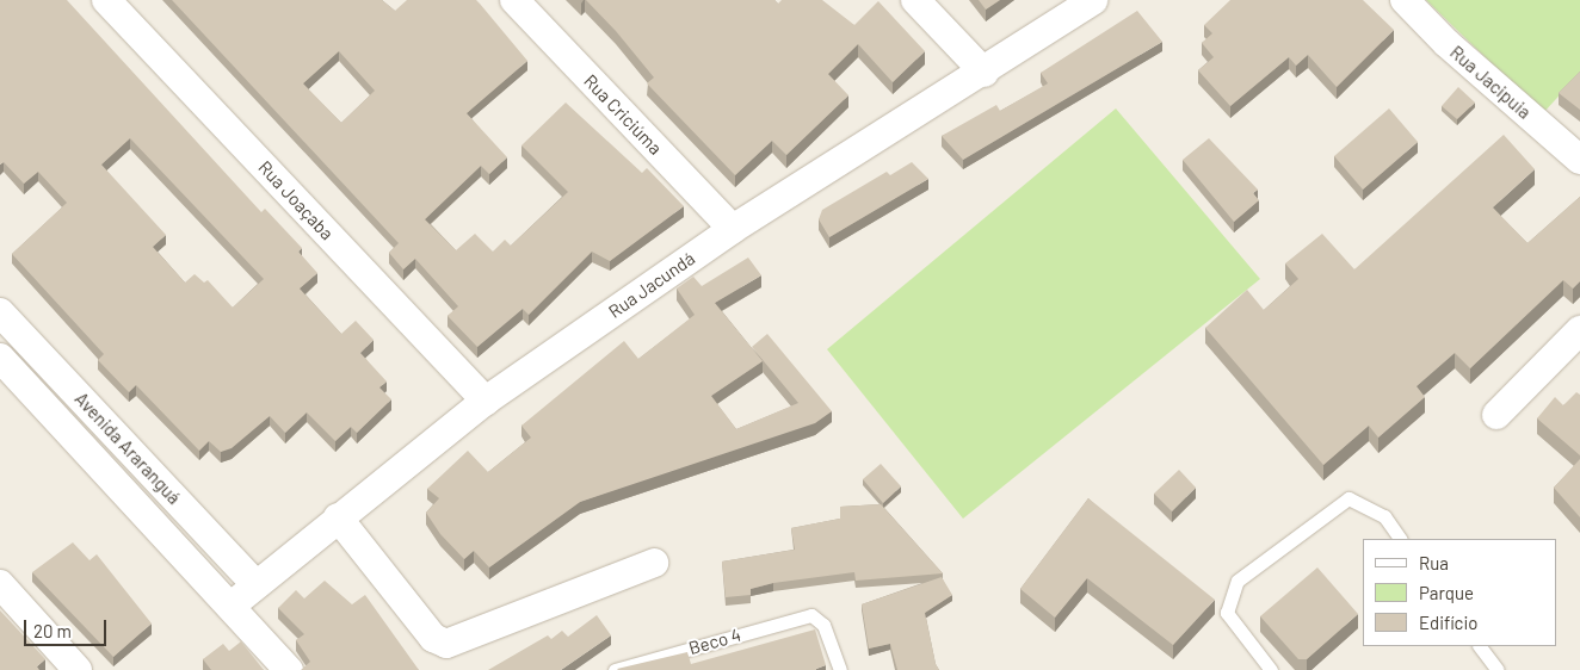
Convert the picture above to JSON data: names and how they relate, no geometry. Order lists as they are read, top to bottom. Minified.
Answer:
{"streets":{"street":["Rua Jacipuia","Rua Criciúma","Rua Joaçaba","Rua Jacundá","Avenida Araranguá"],"lane":["Beco 4"]},"crossings":[["Rua Criciúma","Rua Jacundá"],["Rua Joaçaba","Rua Jacundá"],["Rua Jacundá","Avenida Araranguá"]],"legend":["Rua","Parque","Edifício"],"scale_bar":"20 m"}
